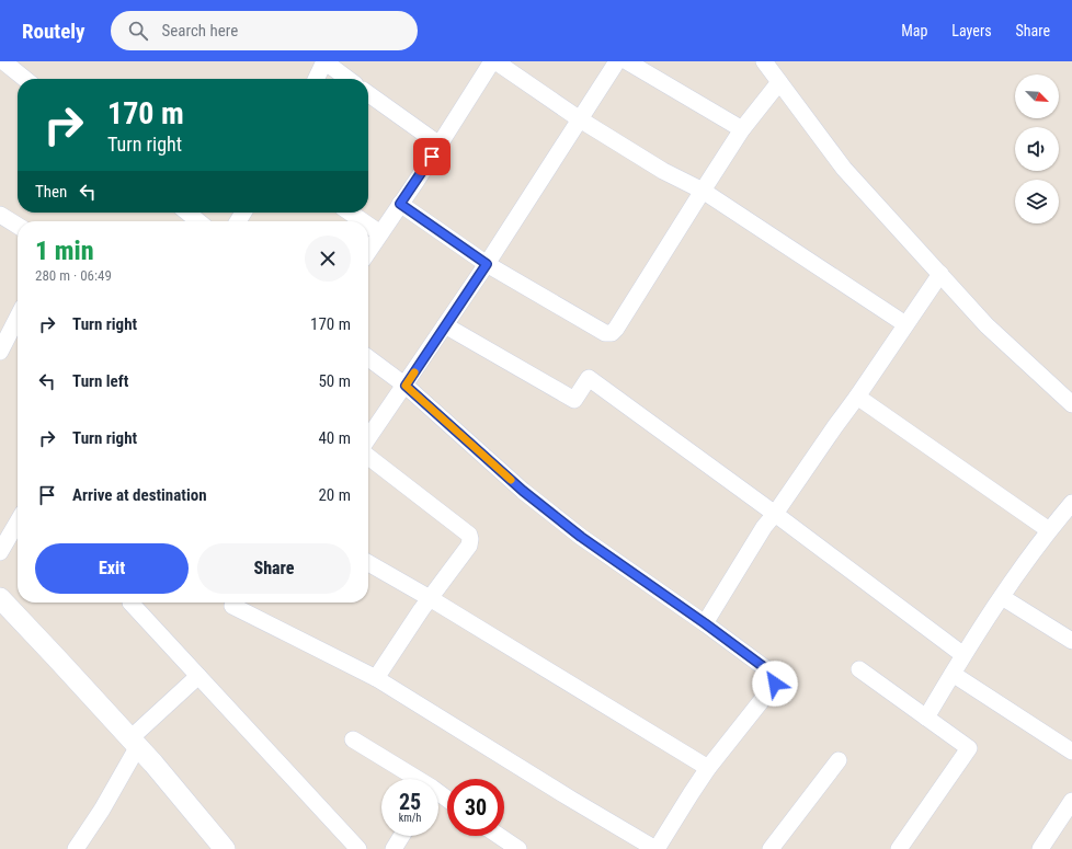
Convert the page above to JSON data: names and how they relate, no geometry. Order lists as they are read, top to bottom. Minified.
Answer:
{"north":"bottom right","page":{"header":"Routely","search":"Search here","nav":["Map","Layers","Share"],"turn":["170 m","Turn right"],"then":"Then","heading":["1 min","280 m · 06:49"],"list":[{"name":"Turn right","value":"170 m"},{"name":"Turn left","value":"50 m"},{"name":"Turn right","value":"40 m"},{"name":"Arrive at destination","value":"20 m"}],"buttons":["Exit","Share"],"speed":"25 km/h","limit":"30"}}
